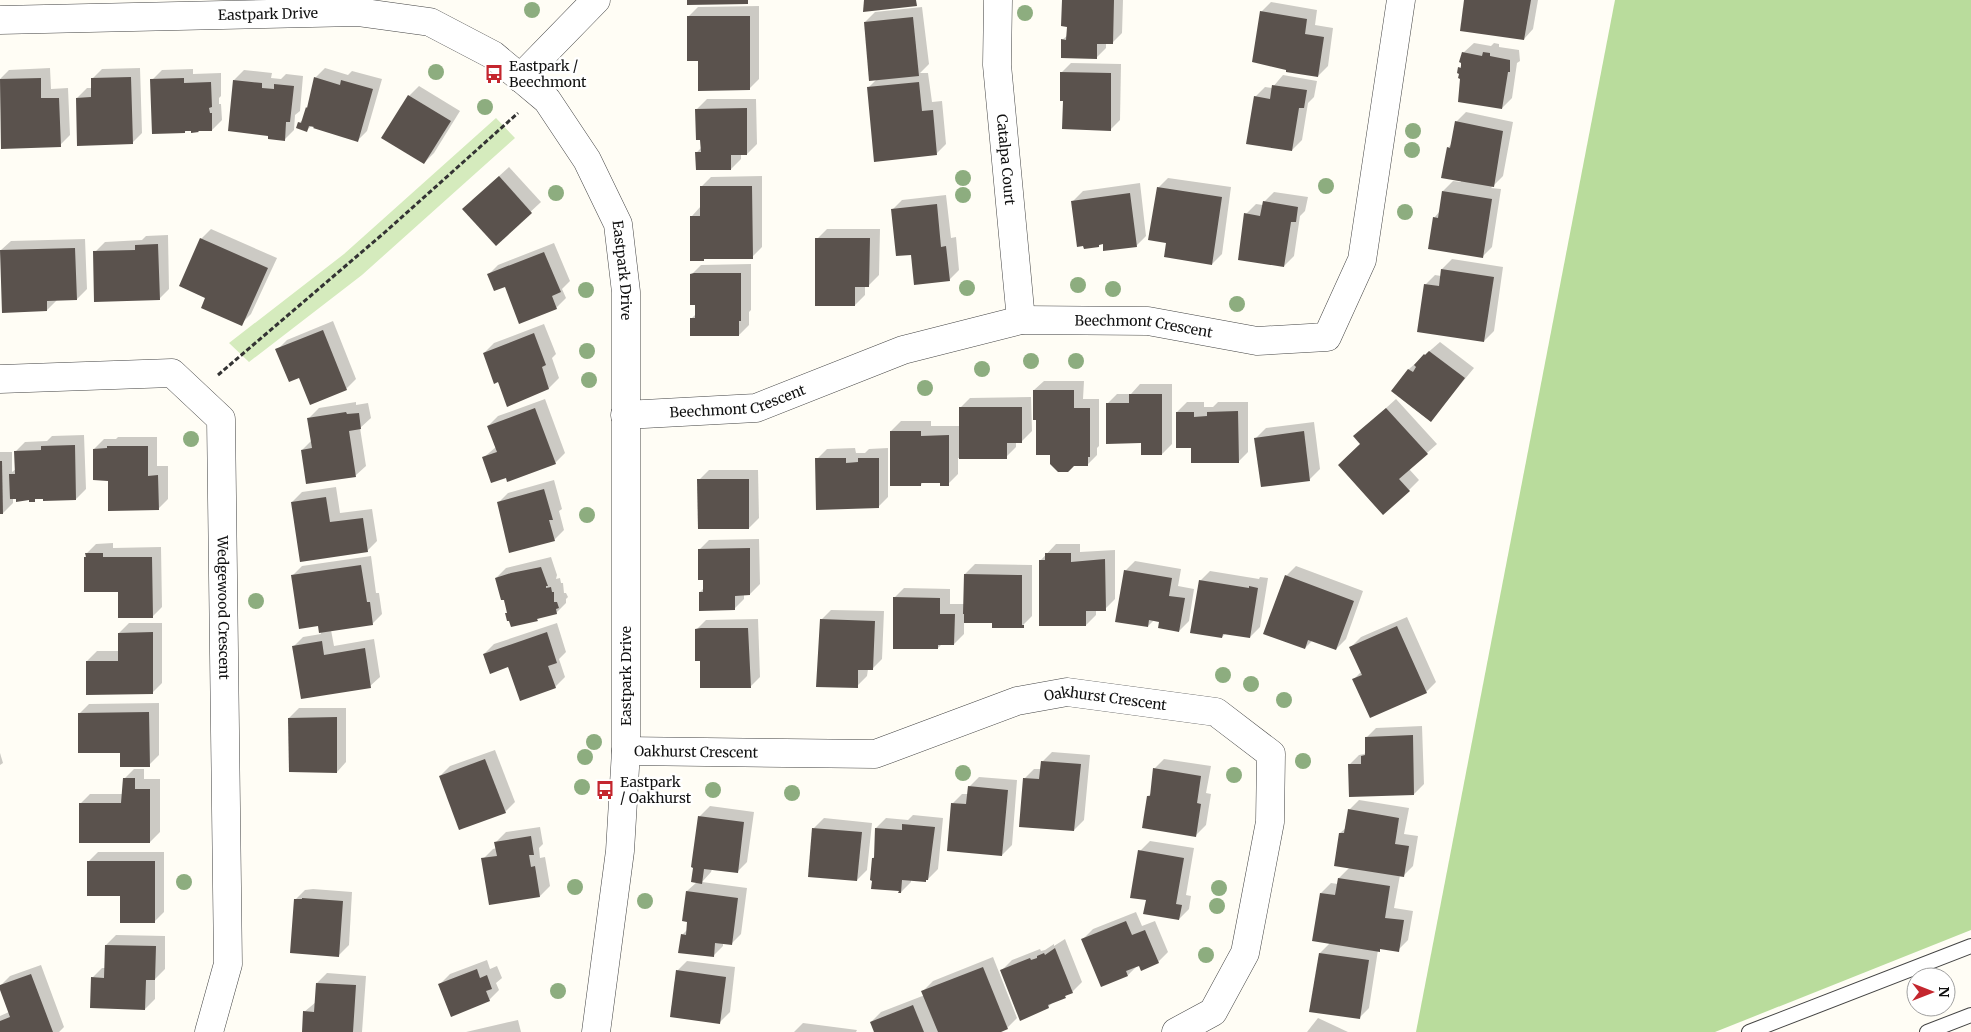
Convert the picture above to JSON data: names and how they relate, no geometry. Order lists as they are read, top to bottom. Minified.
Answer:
{"streets":{"street":["Eastpark Drive","Catalpa Court","Beechmont Crescent","Wedgewood Crescent","Oakhurst Crescent"]},"crossings":[["Eastpark Drive","Beechmont Crescent"],["Eastpark Drive","Oakhurst Crescent"],["Catalpa Court","Beechmont Crescent"]],"places":{"bus stop":["Eastpark / Beechmont","Eastpark / Oakhurst"]},"north":"right"}
